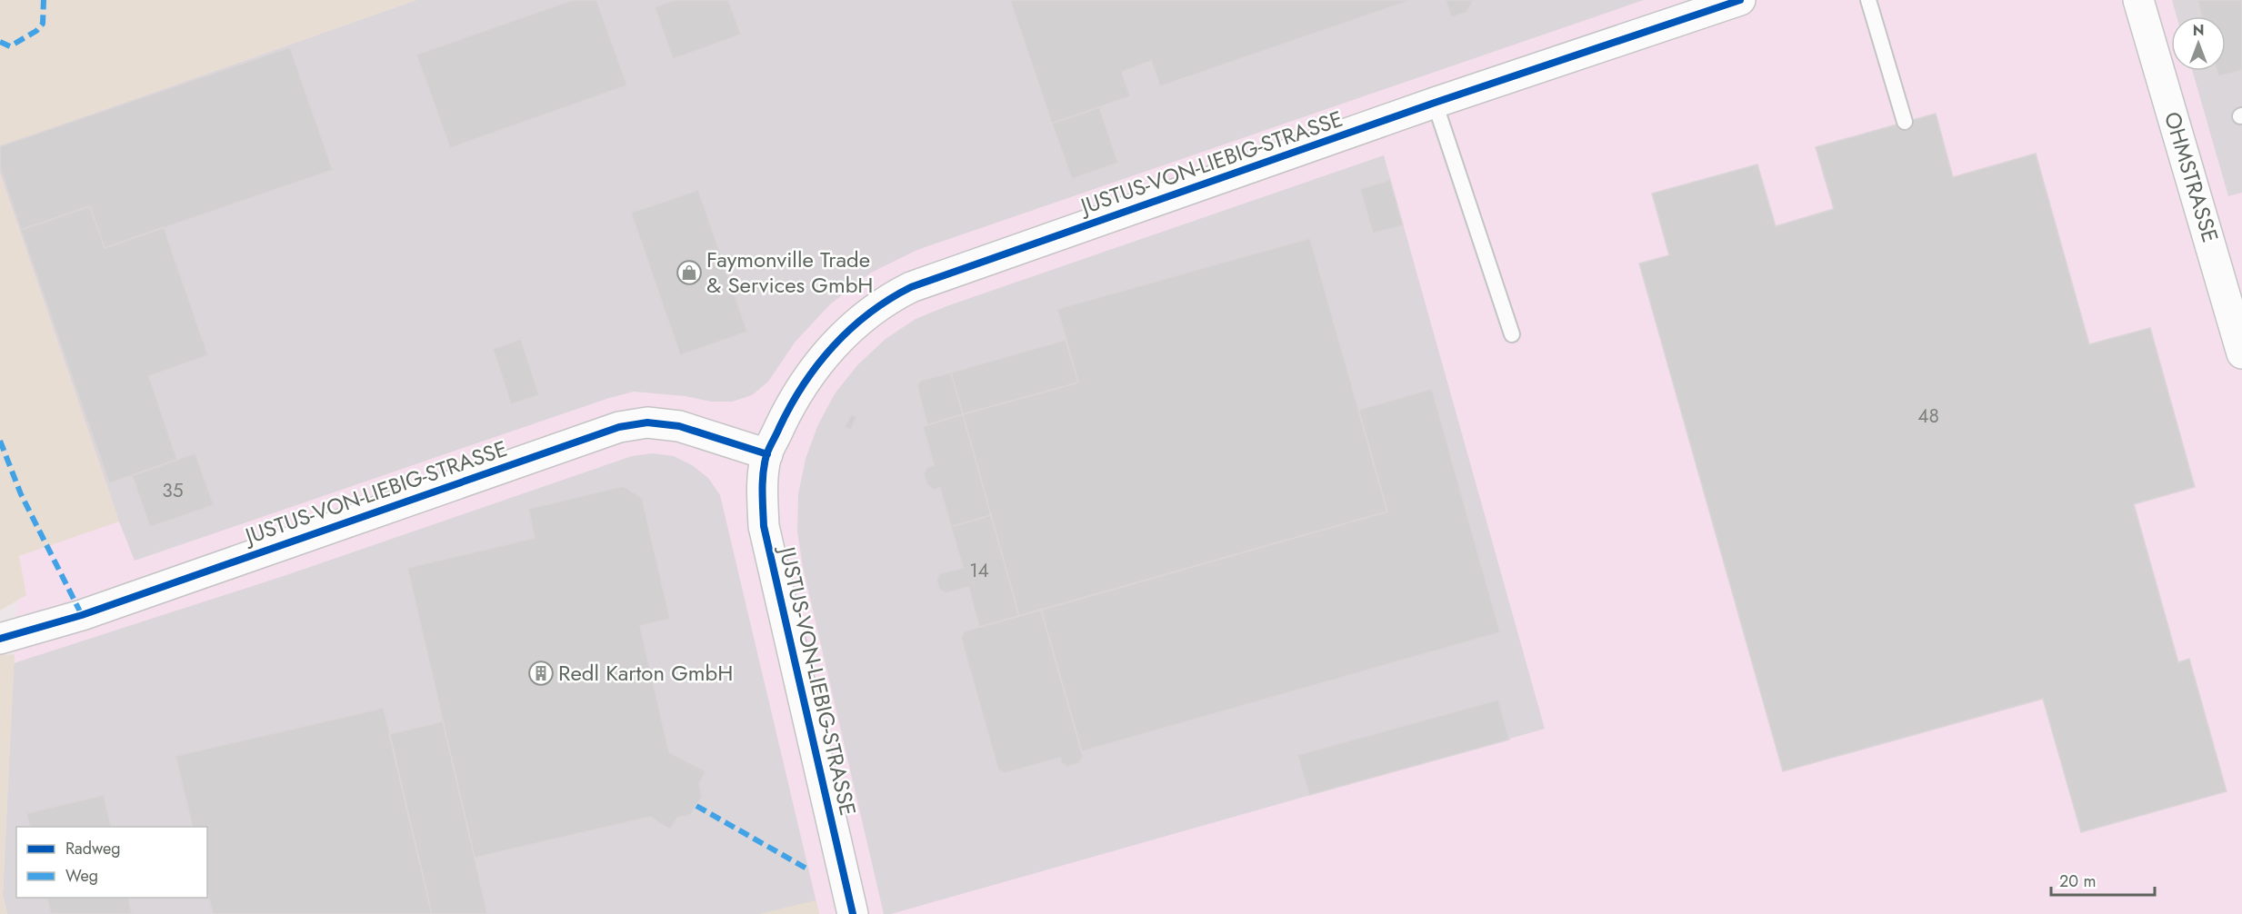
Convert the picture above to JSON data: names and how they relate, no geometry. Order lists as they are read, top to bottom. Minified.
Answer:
{"streets":{"street":["JUSTUS-VON-LIEBIG-STRASSE","OHMSTRASSE"]},"places":{"shop":["Faymonville Trade & Services GmbH"],"building":["Redl Karton GmbH"]},"house_numbers":["48","35","14"],"legend":["Radweg","Weg"],"scale_bar":"20 m","north":"top"}
